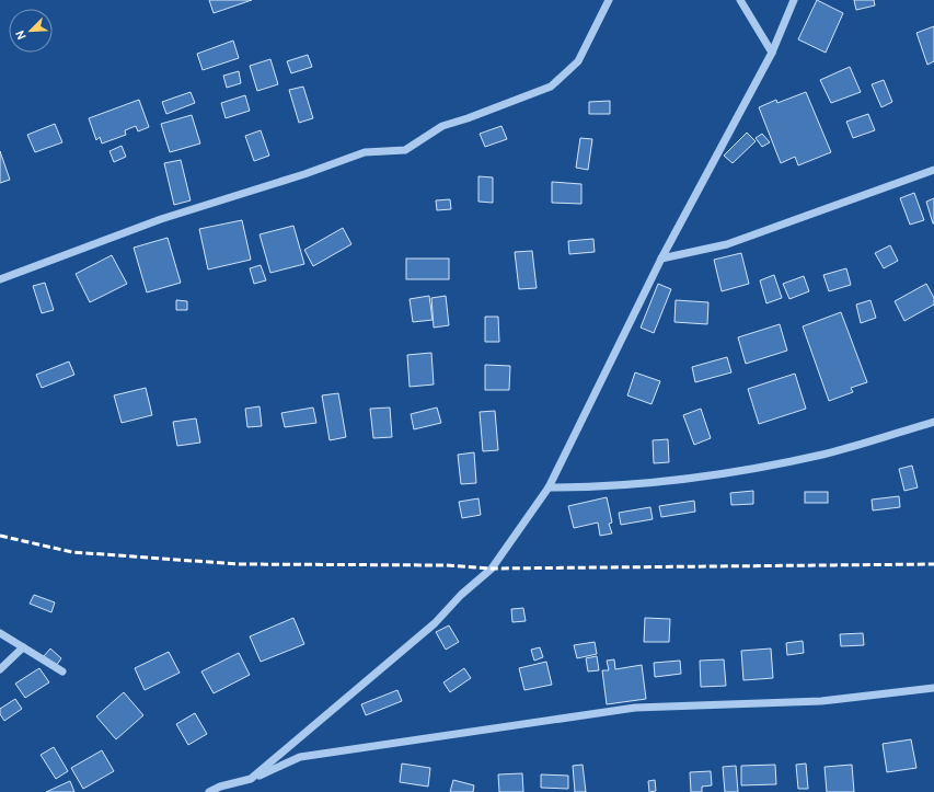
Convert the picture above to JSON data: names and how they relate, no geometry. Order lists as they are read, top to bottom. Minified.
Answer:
{"north":"bottom left"}
